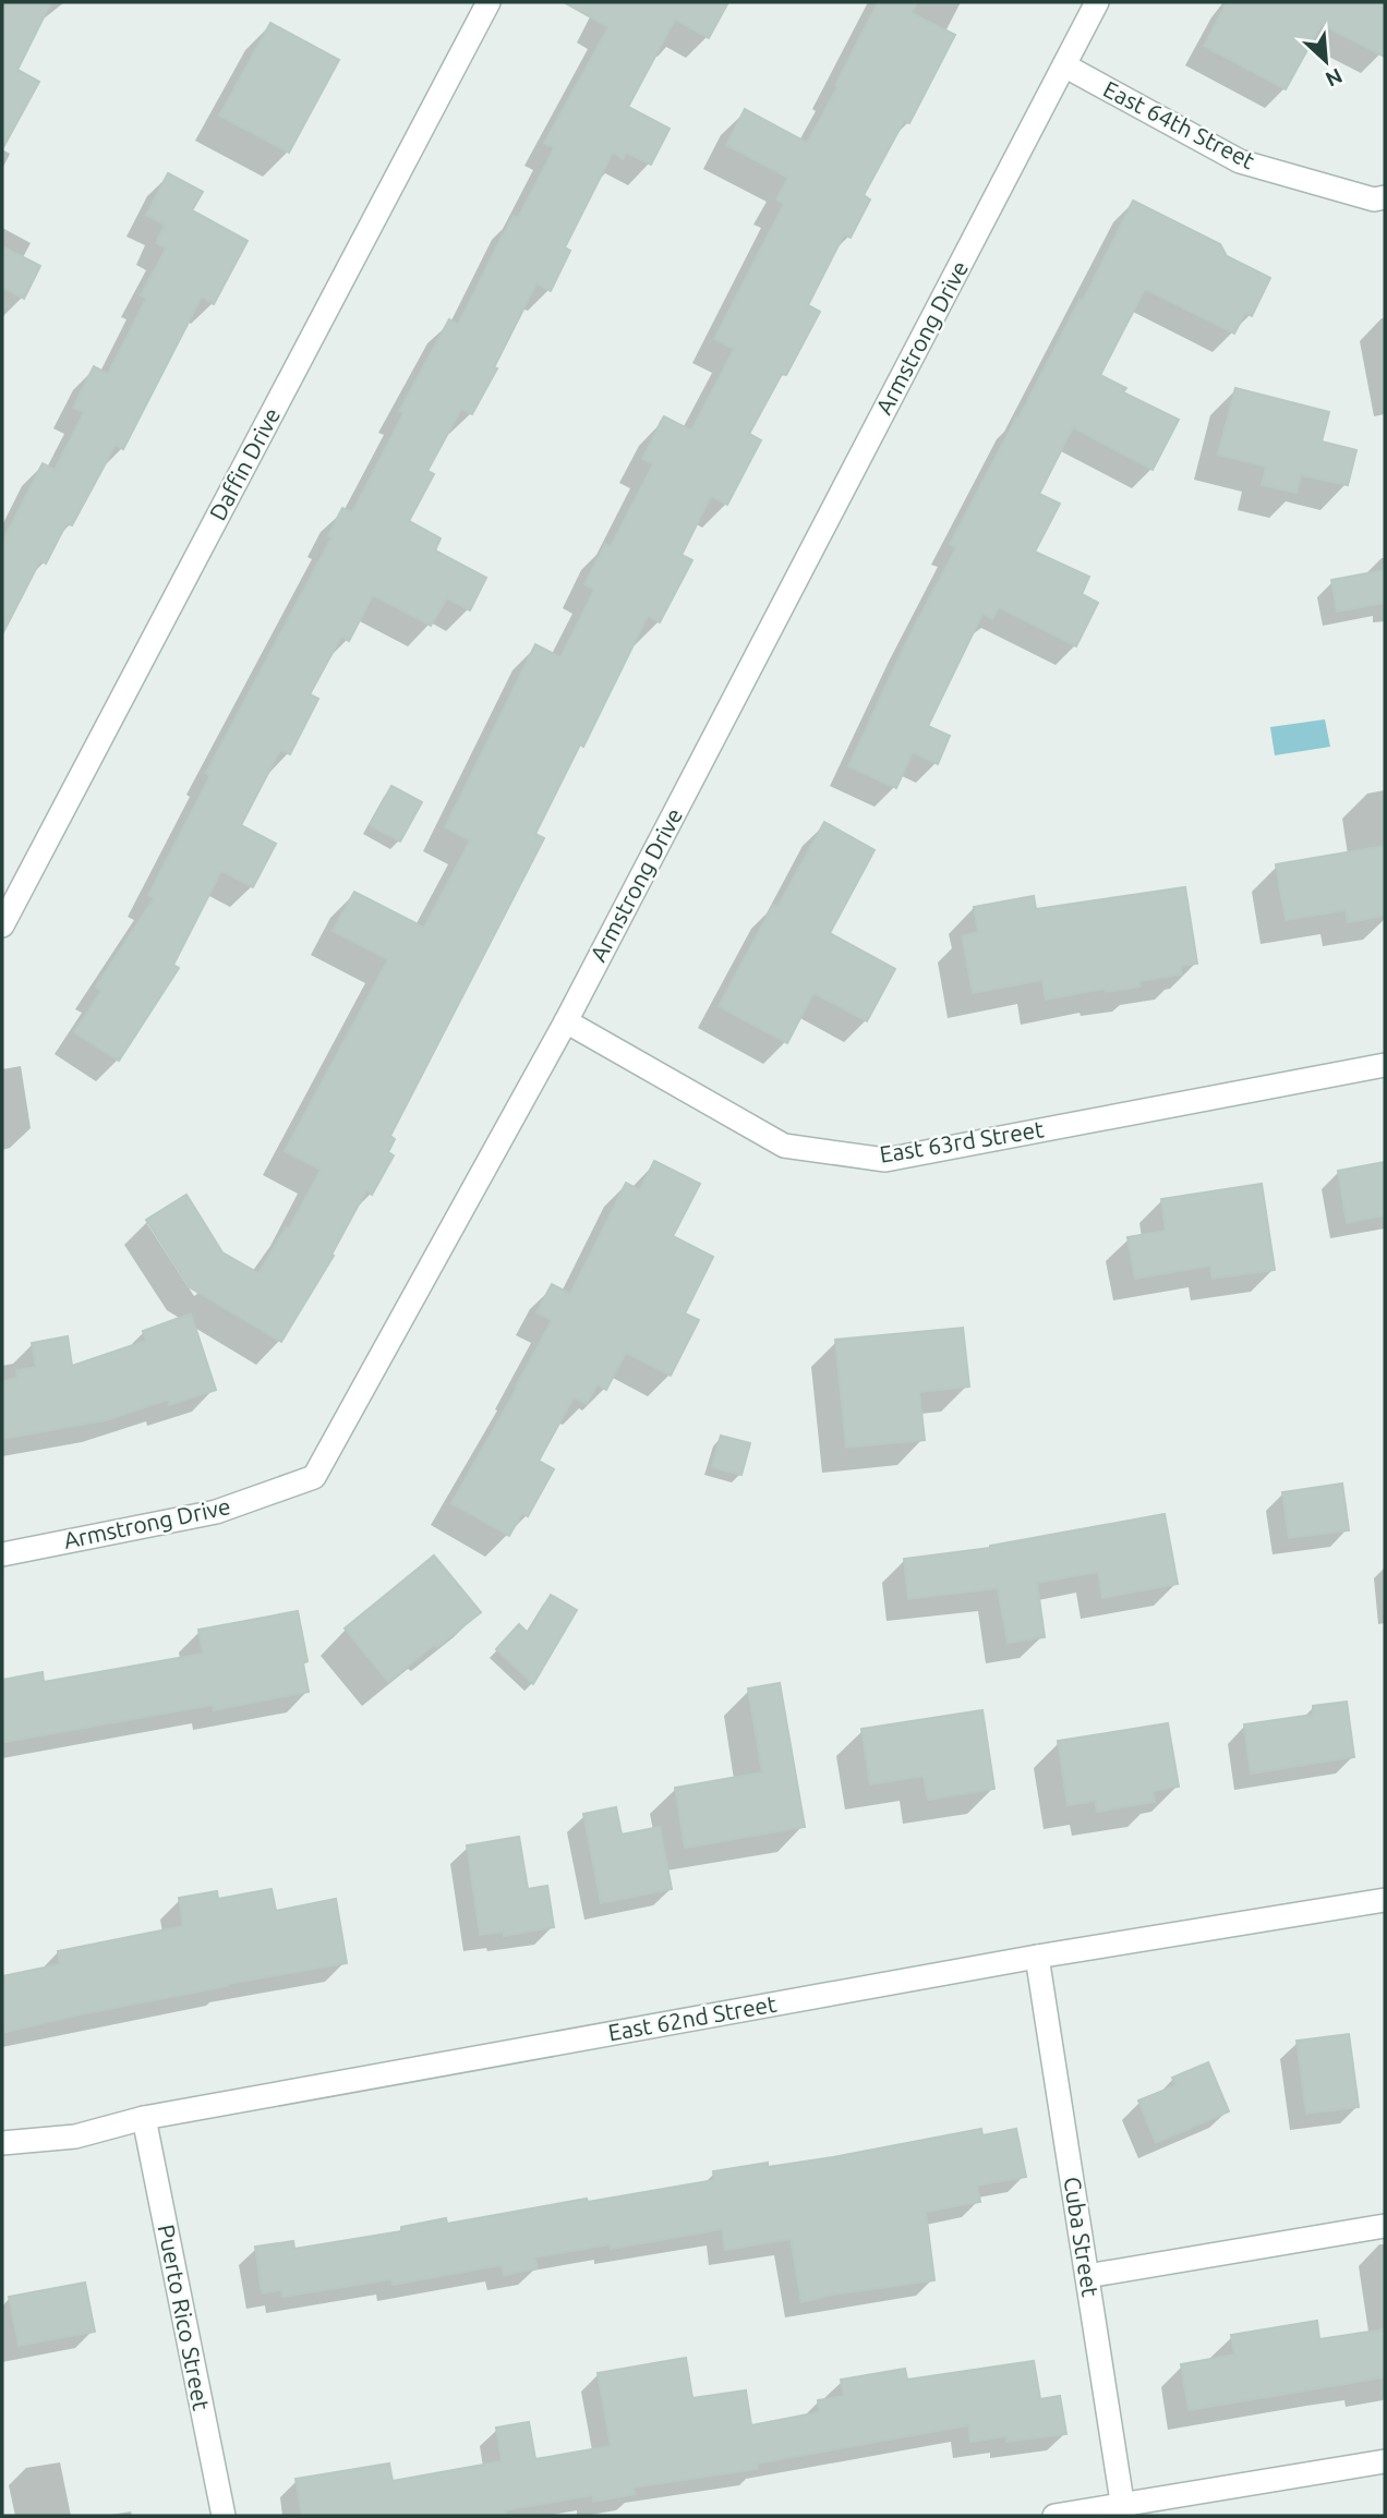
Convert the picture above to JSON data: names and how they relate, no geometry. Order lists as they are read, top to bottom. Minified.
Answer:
{"streets":{"street":["East 64th Street","Armstrong Drive","Daffin Drive","East 63rd Street","East 62nd Street","Cuba Street","Puerto Rico Street"]},"crossings":[["East 64th Street","Armstrong Drive"],["Armstrong Drive","East 63rd Street"],["East 62nd Street","Cuba Street"],["East 62nd Street","Puerto Rico Street"]],"north":"bottom right"}
